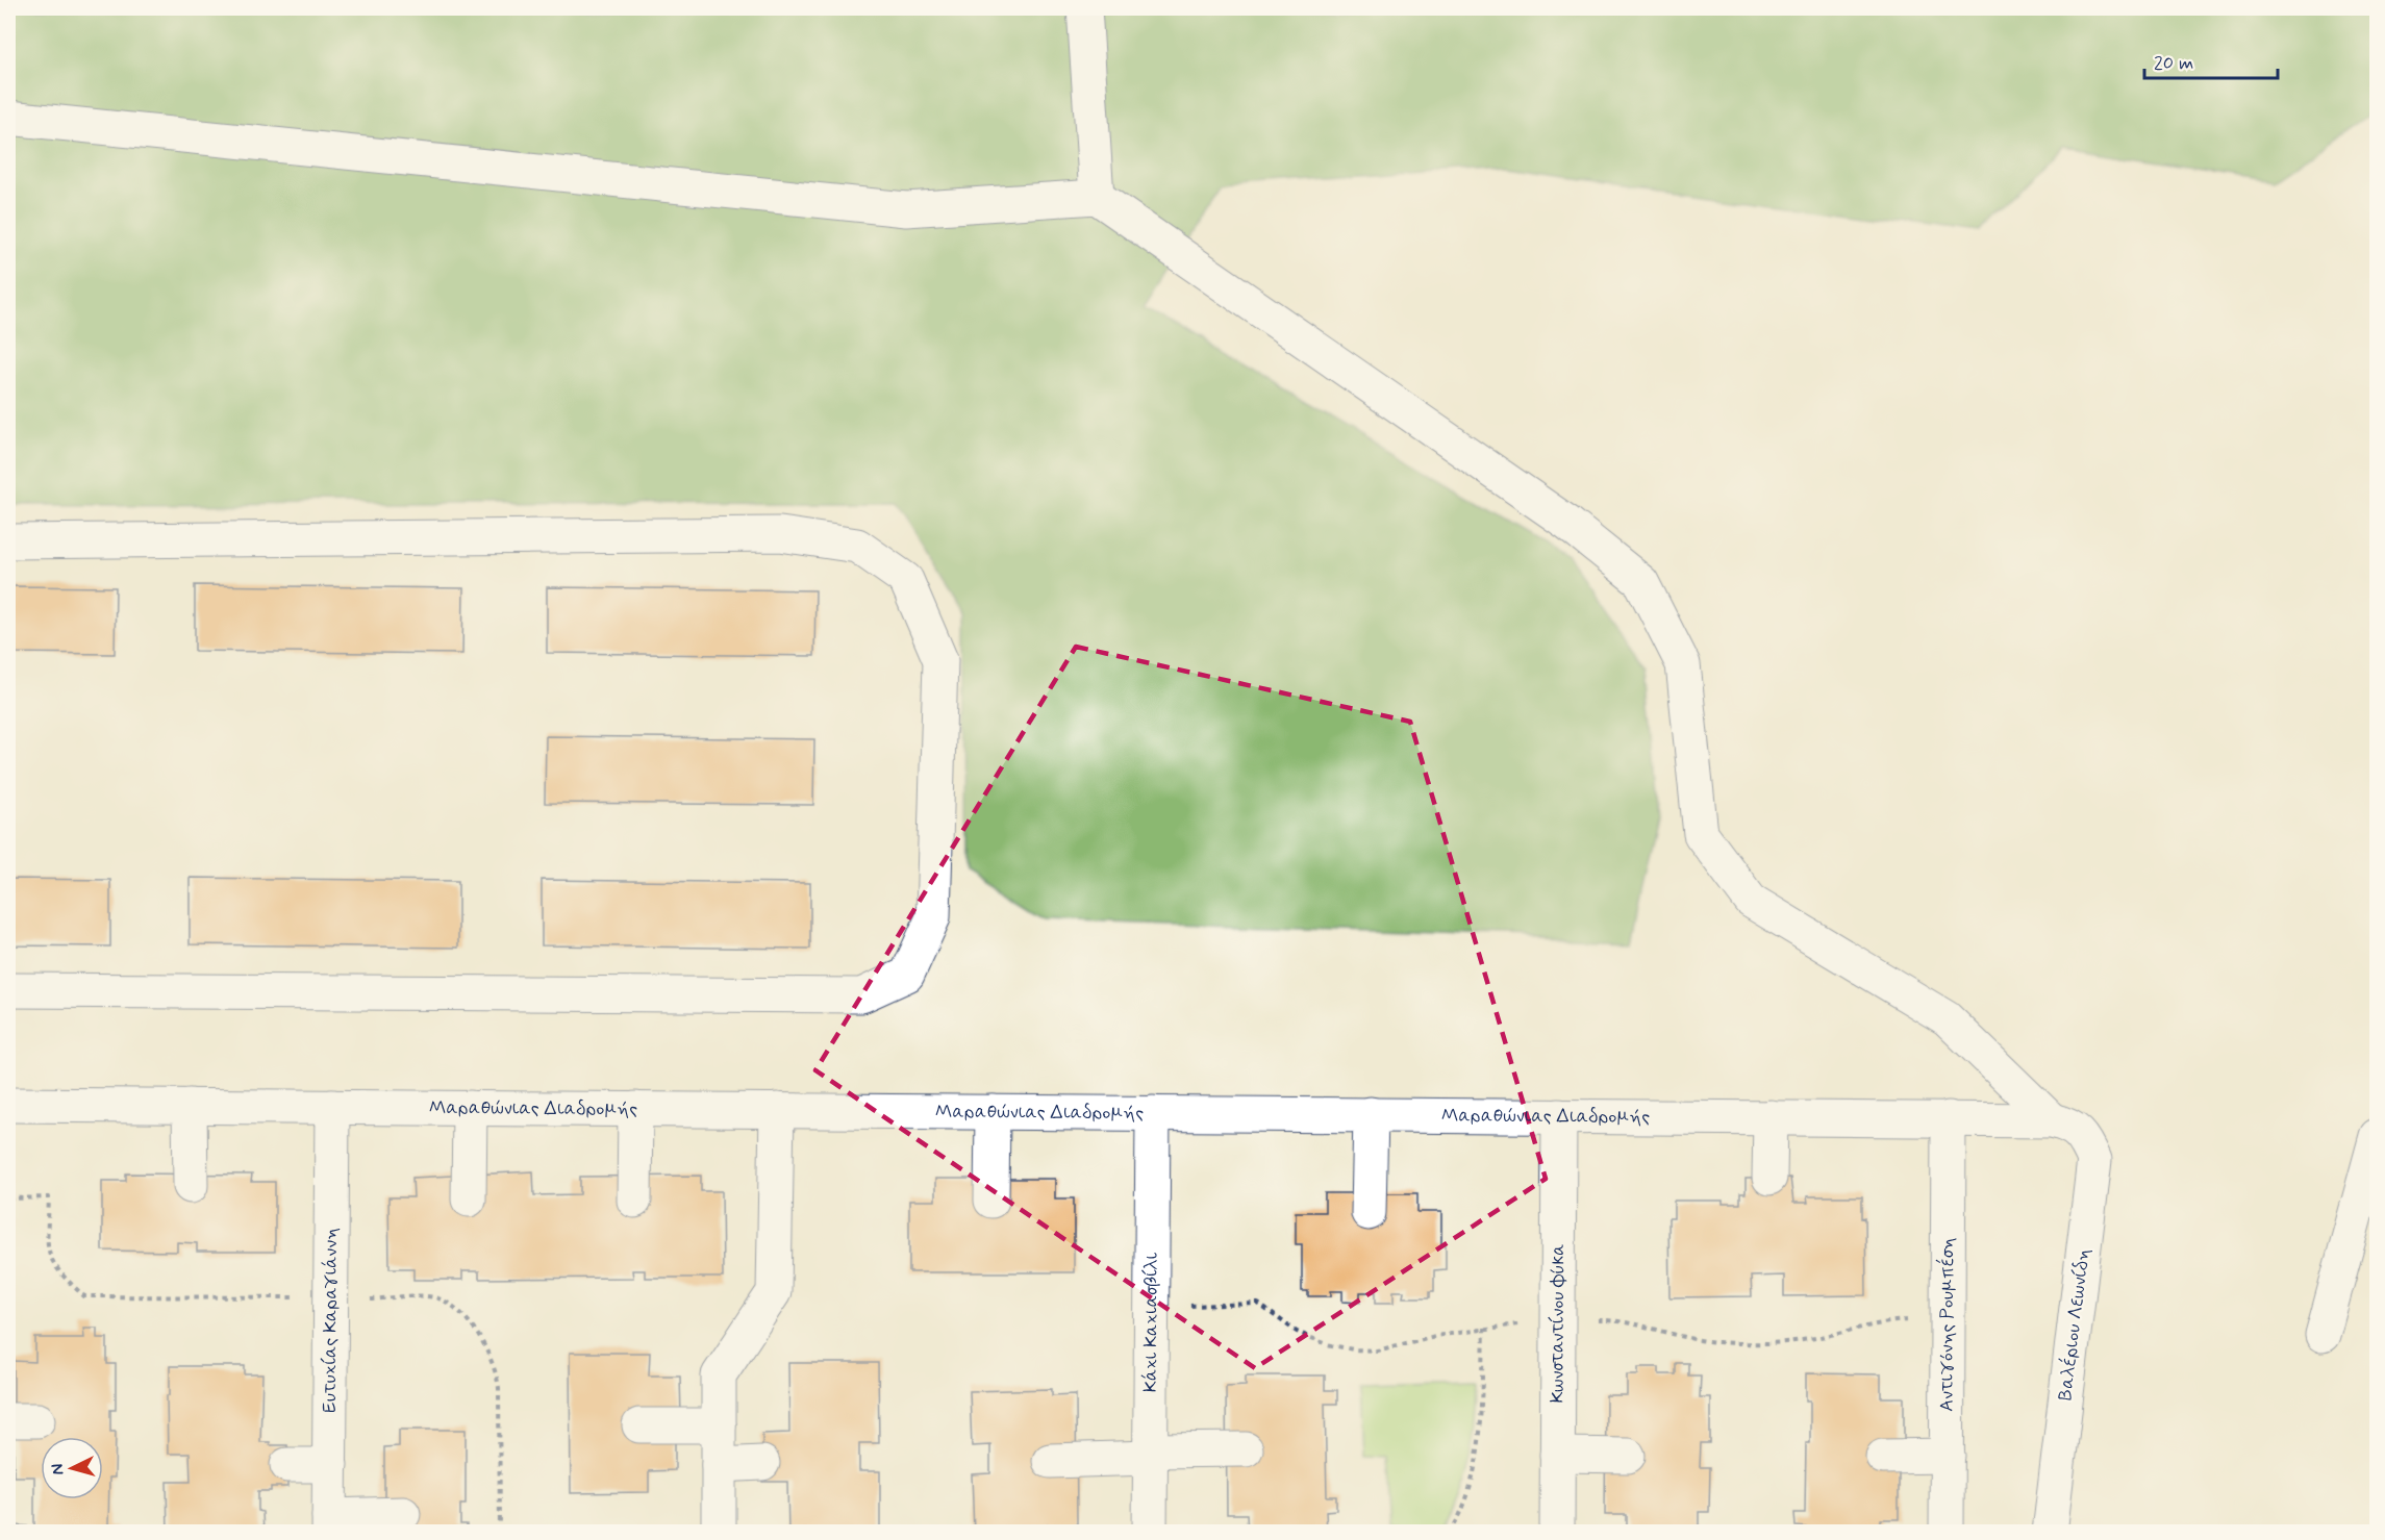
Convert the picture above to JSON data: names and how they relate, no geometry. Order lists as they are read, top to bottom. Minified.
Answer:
{"streets":{"street":["Μαραθώνιας Διαδρομής","Ευτυχίας Καραγιάννη","Κάχι Καχιασβίλι","Κωνσταντίνου Φύκα","Βαλέριου Λεωνίδη","Αντιγόνης Ρουμπέση"]},"crossings":[["Μαραθώνιας Διαδρομής","Ευτυχίας Καραγιάννη"],["Μαραθώνιας Διαδρομής","Κάχι Καχιασβίλι"],["Μαραθώνιας Διαδρομής","Κωνσταντίνου Φύκα"],["Μαραθώνιας Διαδρομής","Βαλέριου Λεωνίδη"],["Μαραθώνιας Διαδρομής","Αντιγόνης Ρουμπέση"]],"scale_bar":"20 m","north":"left"}
